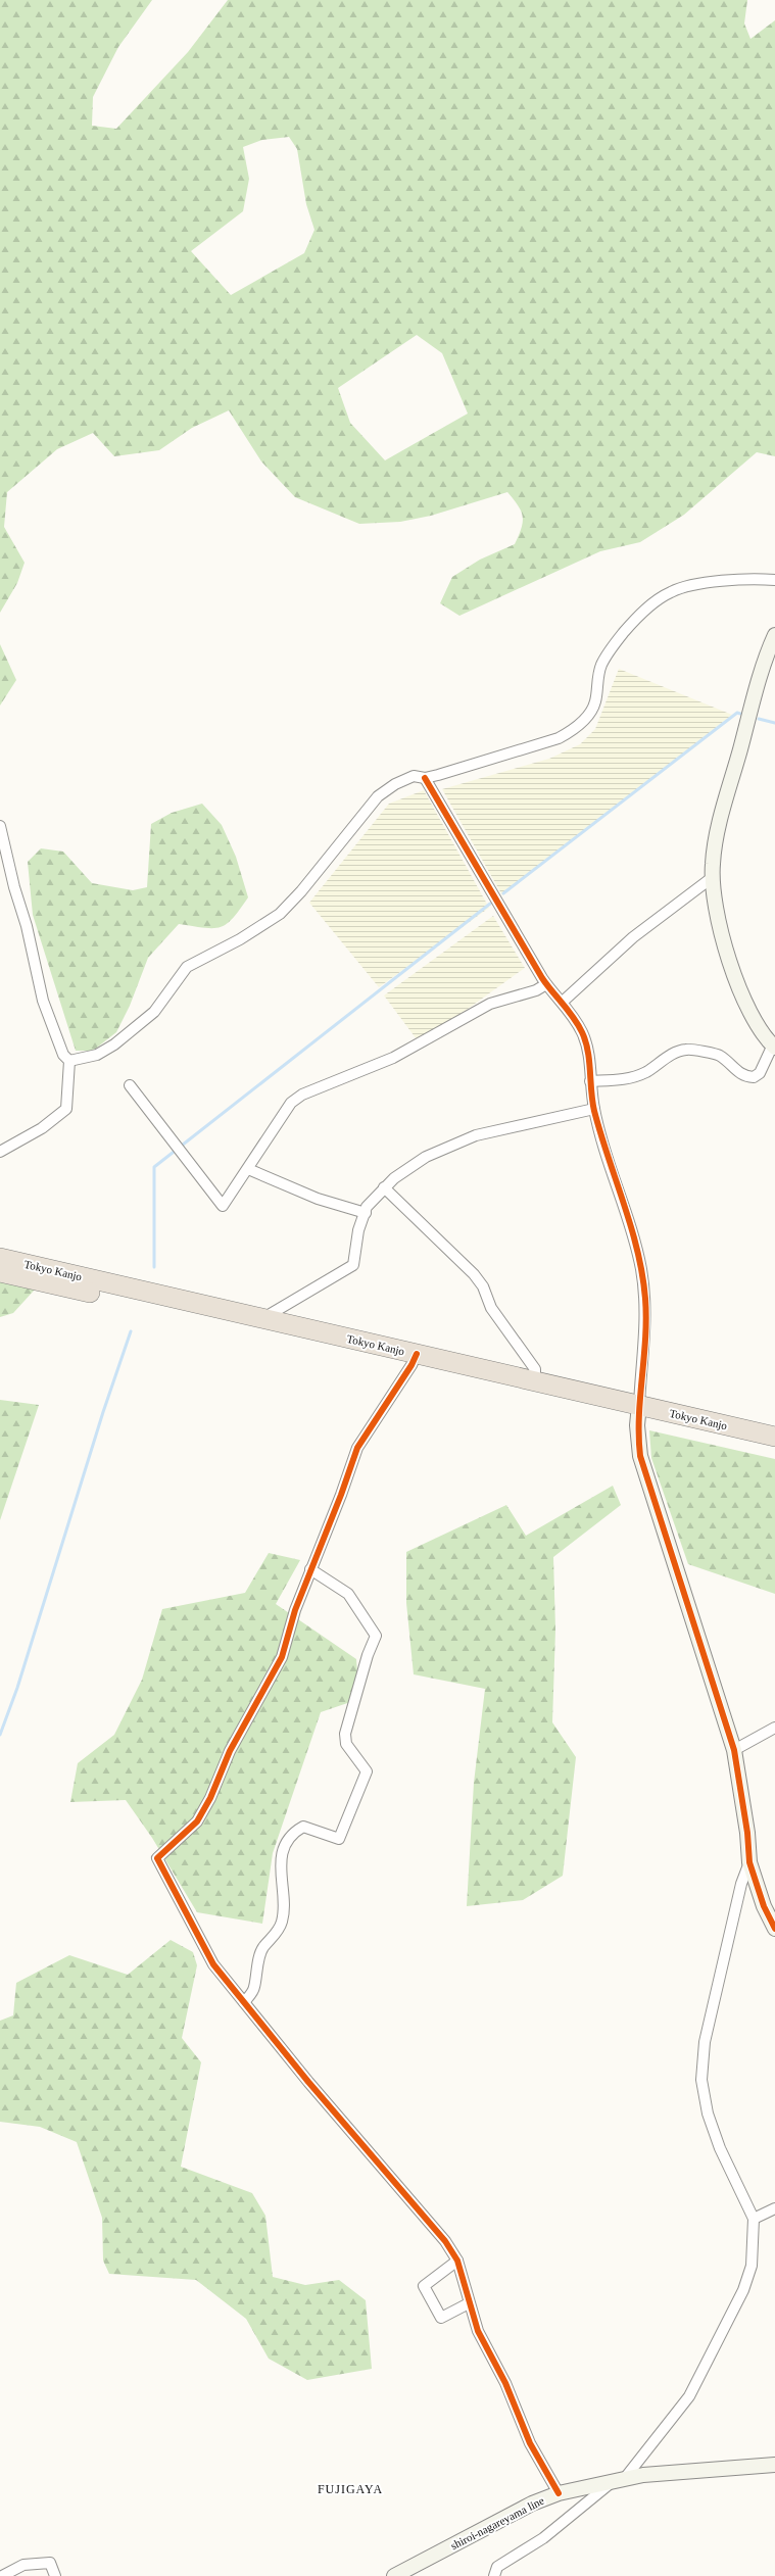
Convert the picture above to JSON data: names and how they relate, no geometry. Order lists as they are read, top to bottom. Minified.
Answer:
{"streets":{"highway":["Tokyo Kanjo"],"street":["shiroi-nagareyama line"]},"districts":["FUJIGAYA"]}
